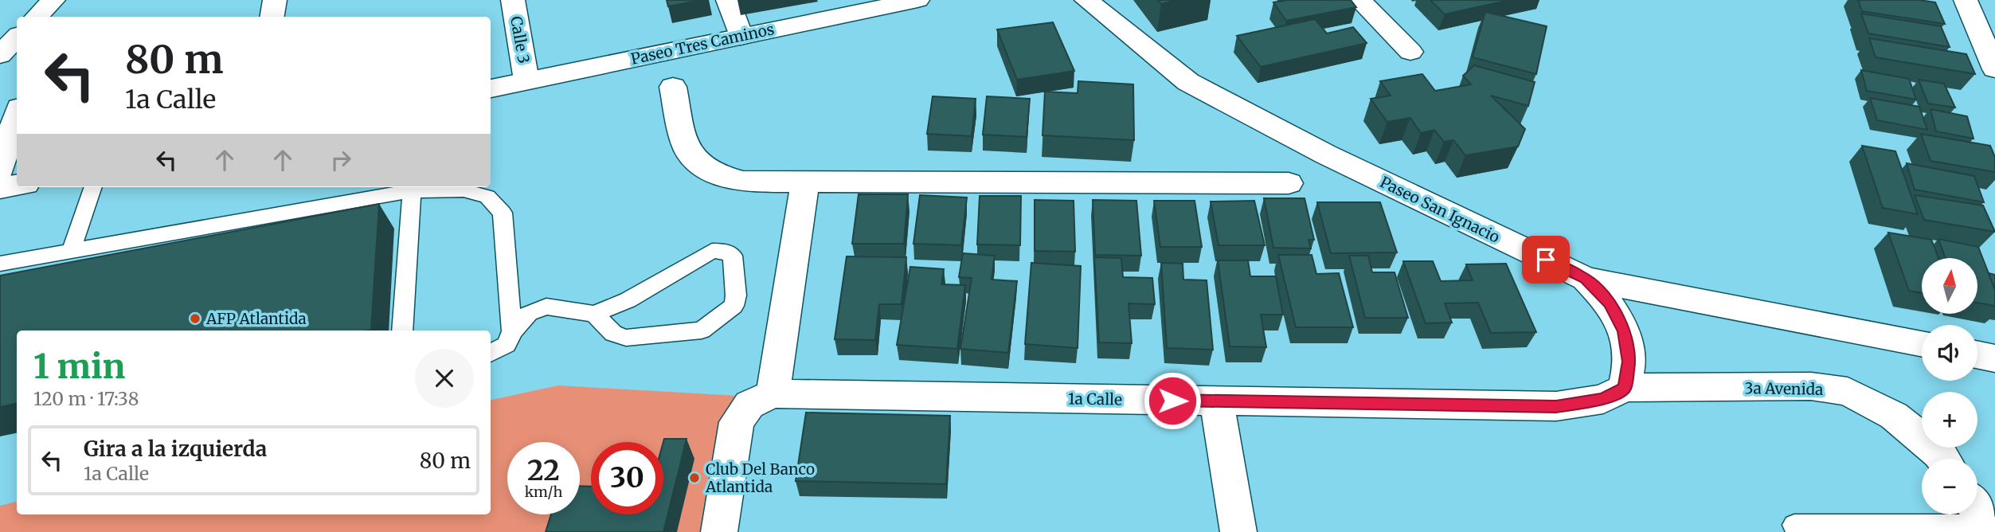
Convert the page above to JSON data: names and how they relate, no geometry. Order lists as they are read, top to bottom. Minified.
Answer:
{"streets":{"street":["Calle 3","Paseo Tres Caminos","Paseo San Ignacio","3a Avenida","1a Calle"]},"crossings":[["Calle 3","Paseo Tres Caminos"],["3a Avenida","1a Calle"]],"places":["AFP Atlantida","Club Del Banco Atlantida"],"north":"top","page":{"turn":["80 m","1a Calle"],"map_buttons":["+","−"],"heading":["1 min","120 m · 17:38"],"list":[{"name":"Gira a la izquierda","note":"1a Calle","value":"80 m"}],"speed":"22 km/h","limit":"30"}}
